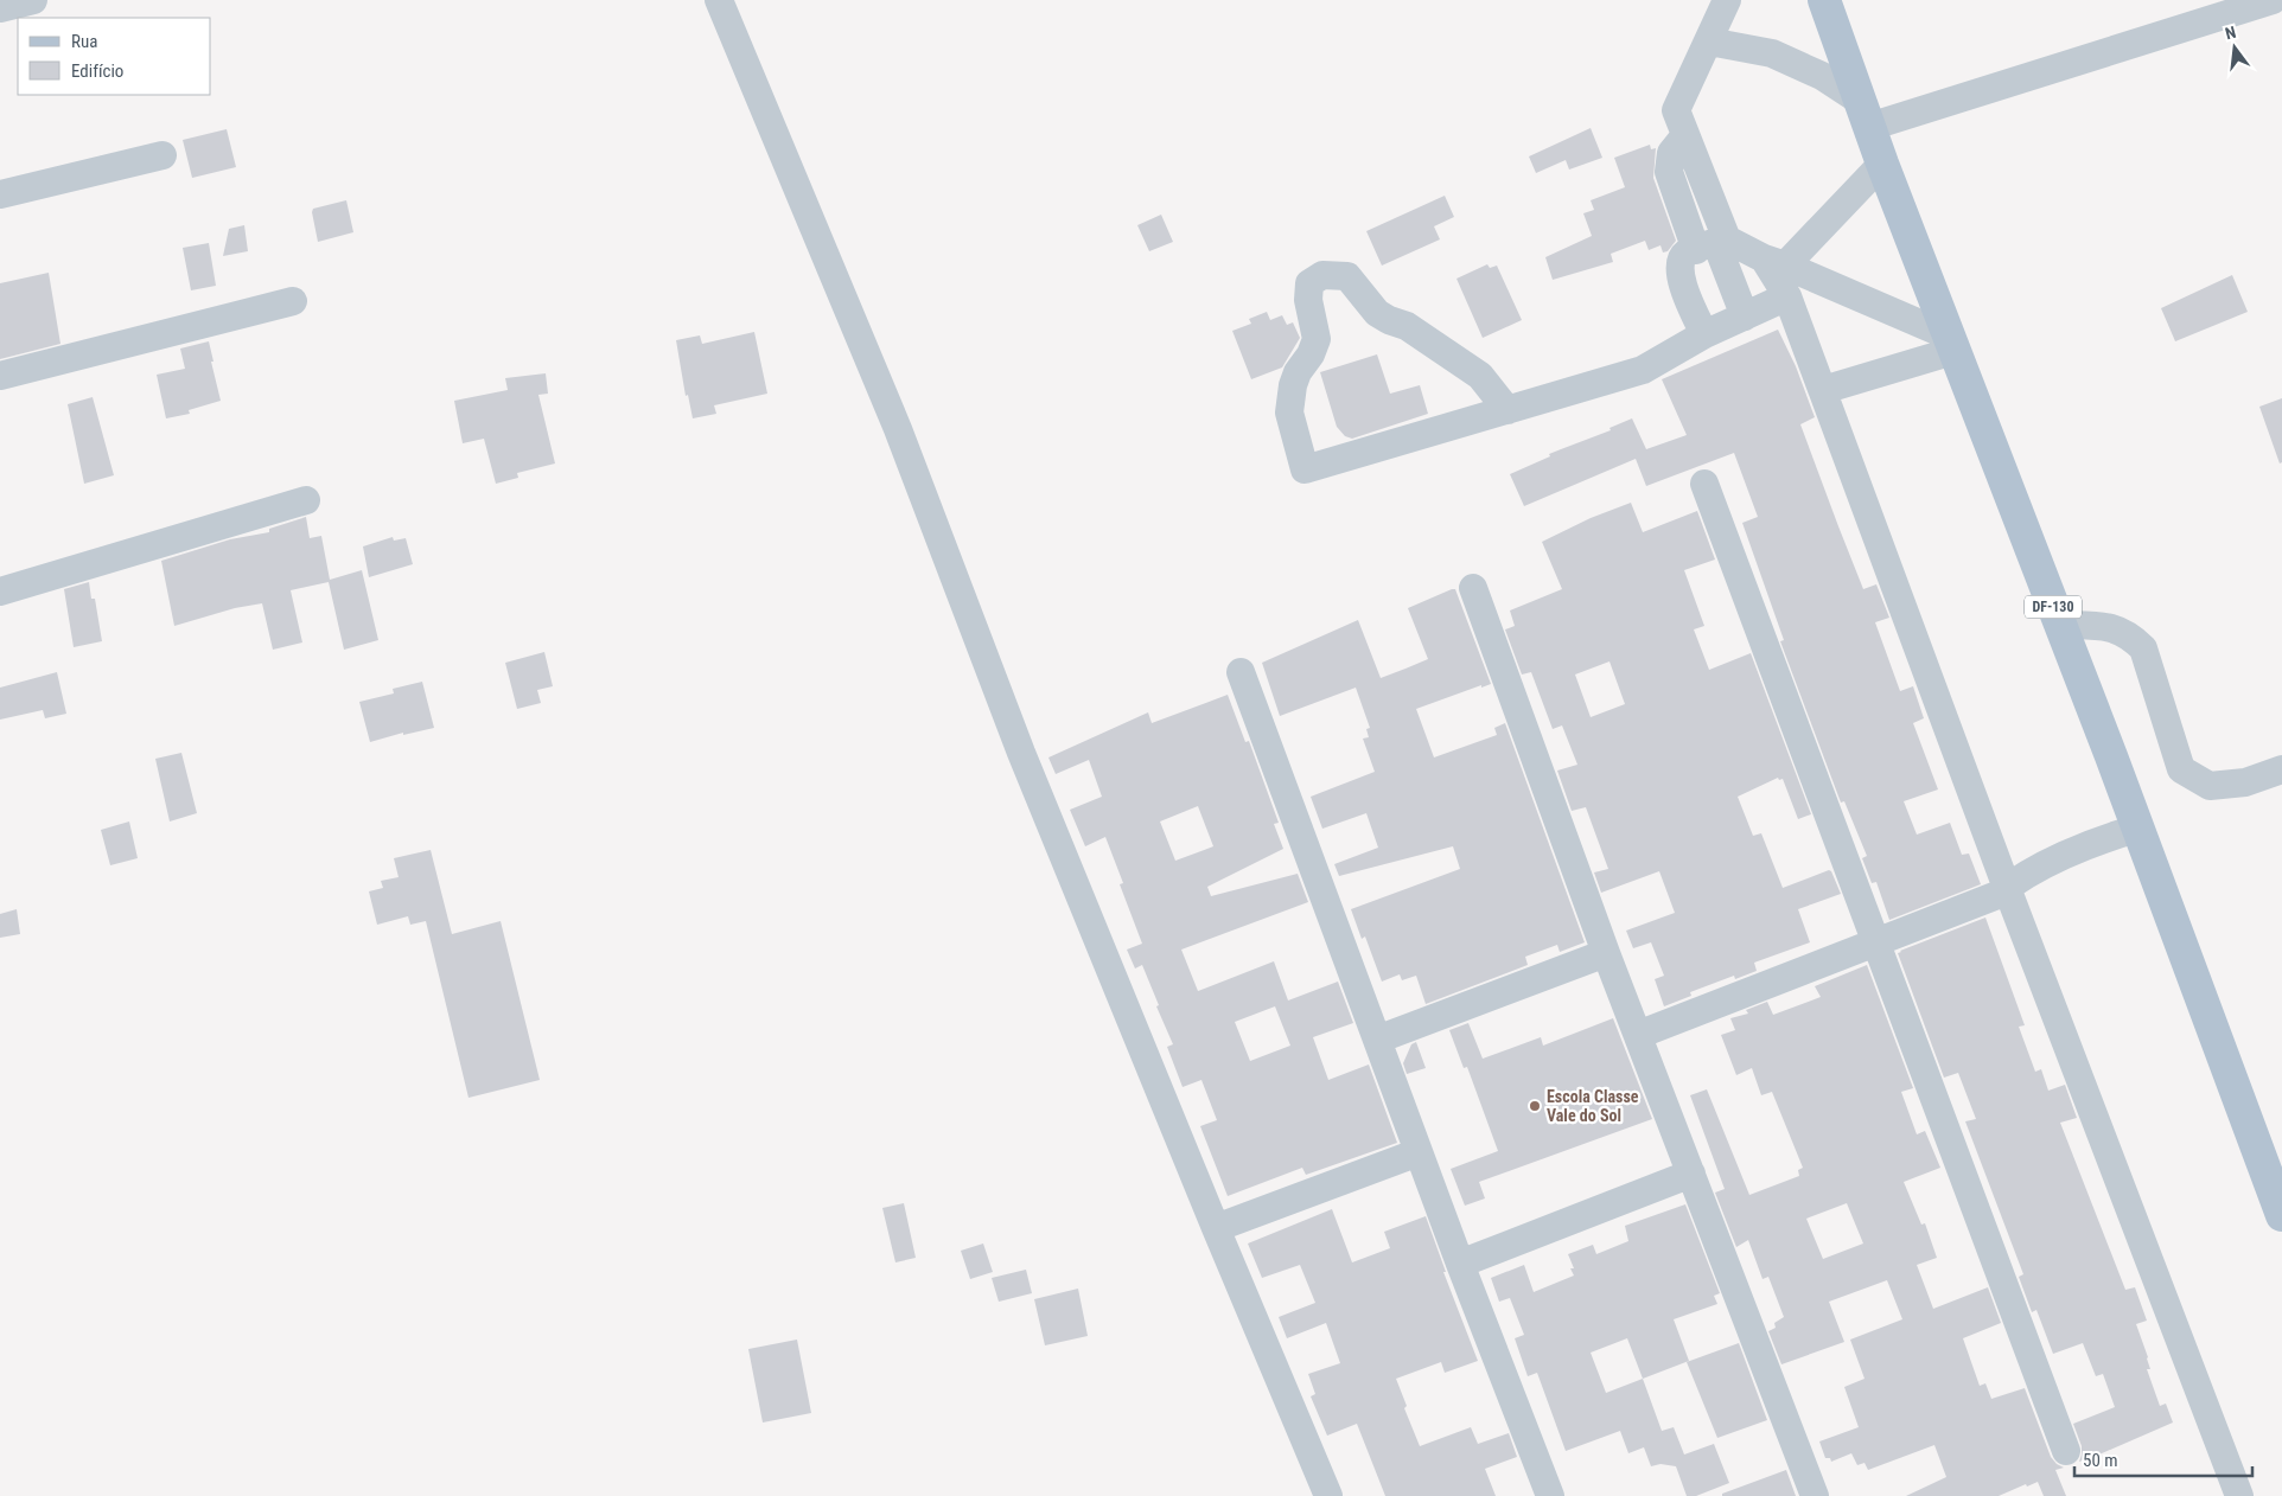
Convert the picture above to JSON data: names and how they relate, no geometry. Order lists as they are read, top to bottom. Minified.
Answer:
{"streets":{"main road":["DF-130"]},"places":["Escola Classe Vale do Sol"],"legend":["Rua","Edifício"],"scale_bar":"50 m","north":"top"}
